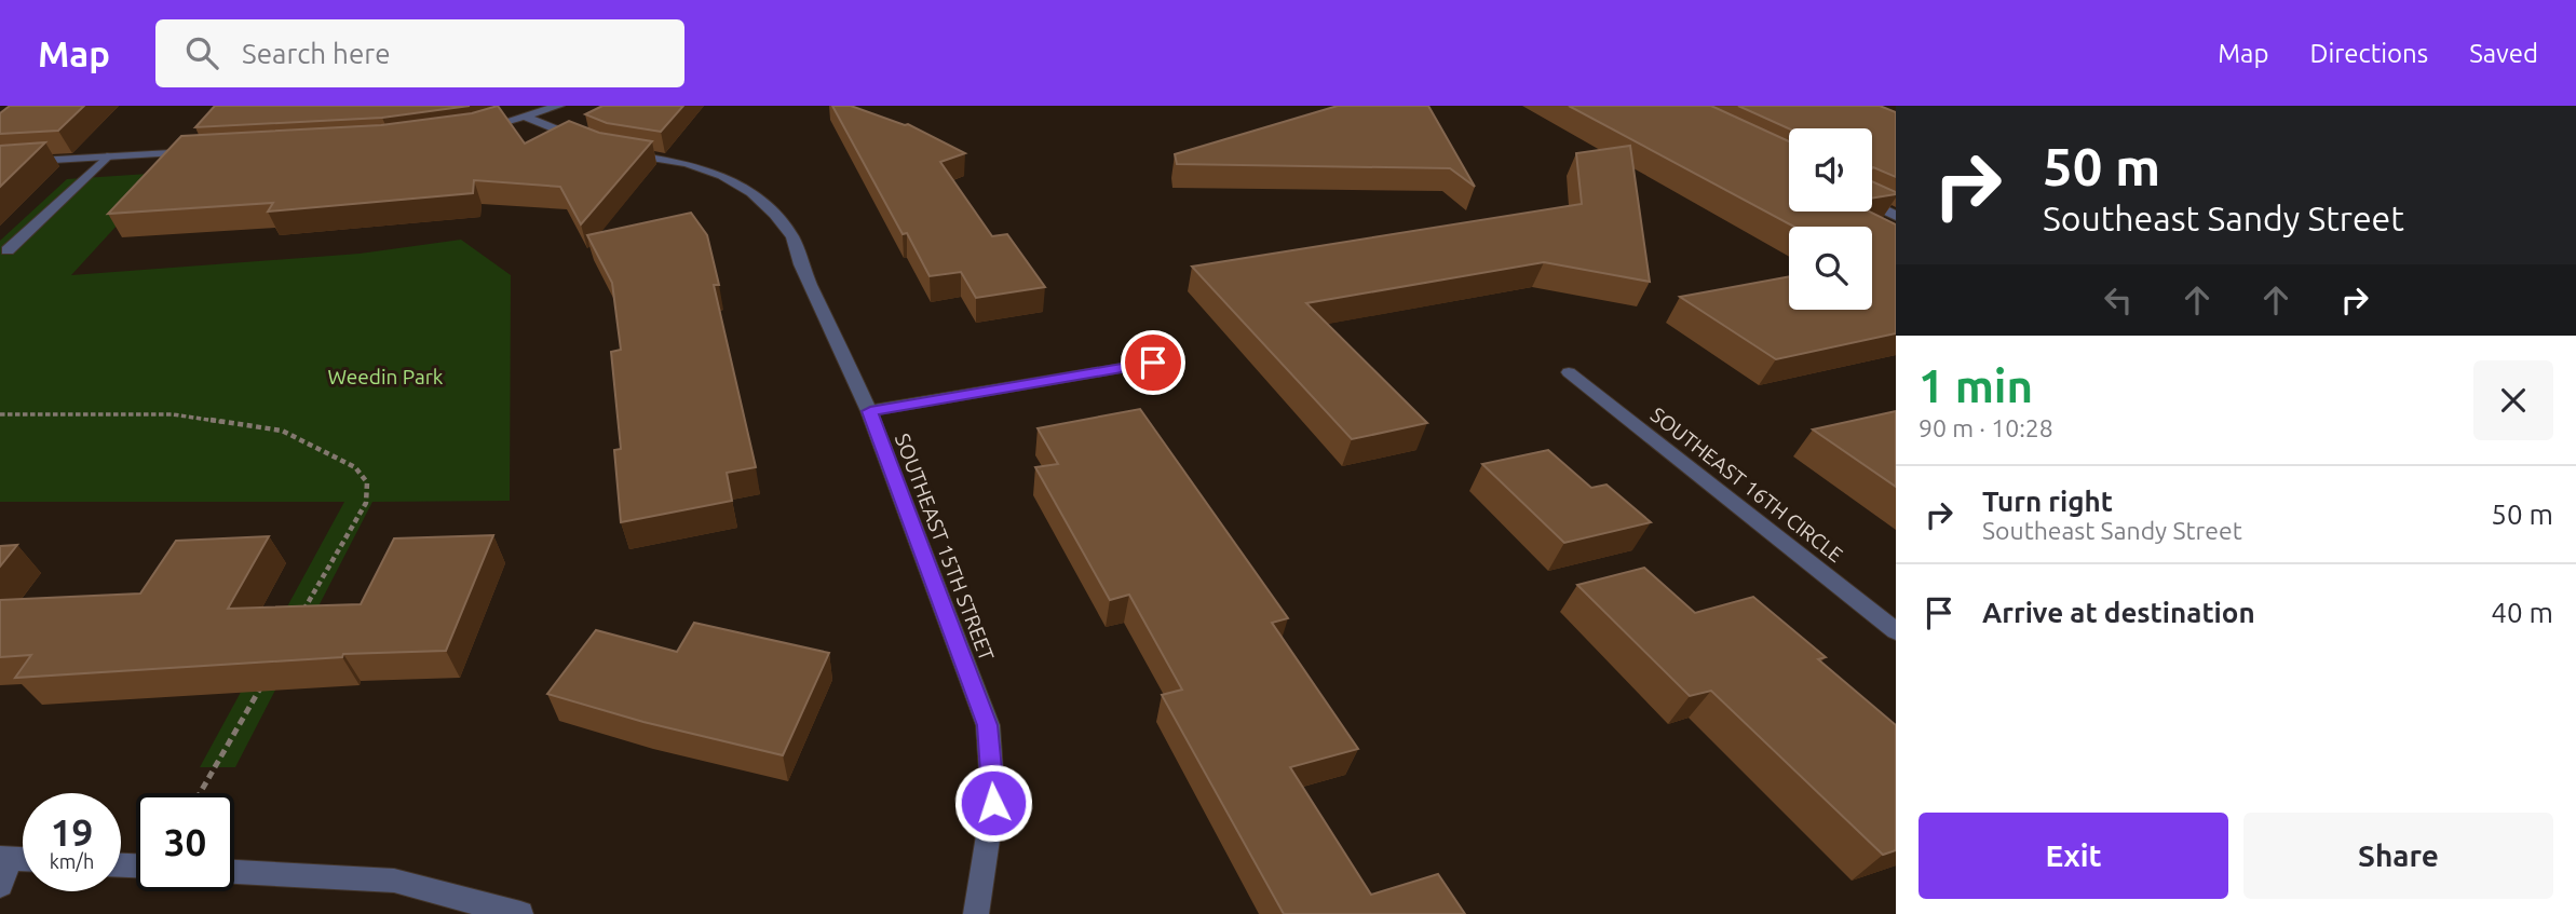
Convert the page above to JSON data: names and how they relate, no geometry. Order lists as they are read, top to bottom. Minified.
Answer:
{"streets":{"street":["SOUTHEAST 16TH CIRCLE","SOUTHEAST 15TH STREET"]},"parks":["Weedin Park"],"page":{"header":"Map","search":"Search here","nav":["Map","Directions","Saved"],"turn":["50 m","Southeast Sandy Street"],"heading":["1 min","90 m · 10:28"],"list":[{"name":"Turn right","note":"Southeast Sandy Street","value":"50 m"},{"name":"Arrive at destination","value":"40 m"}],"speed":"19 km/h","limit":"30","buttons":["Exit","Share"]}}
